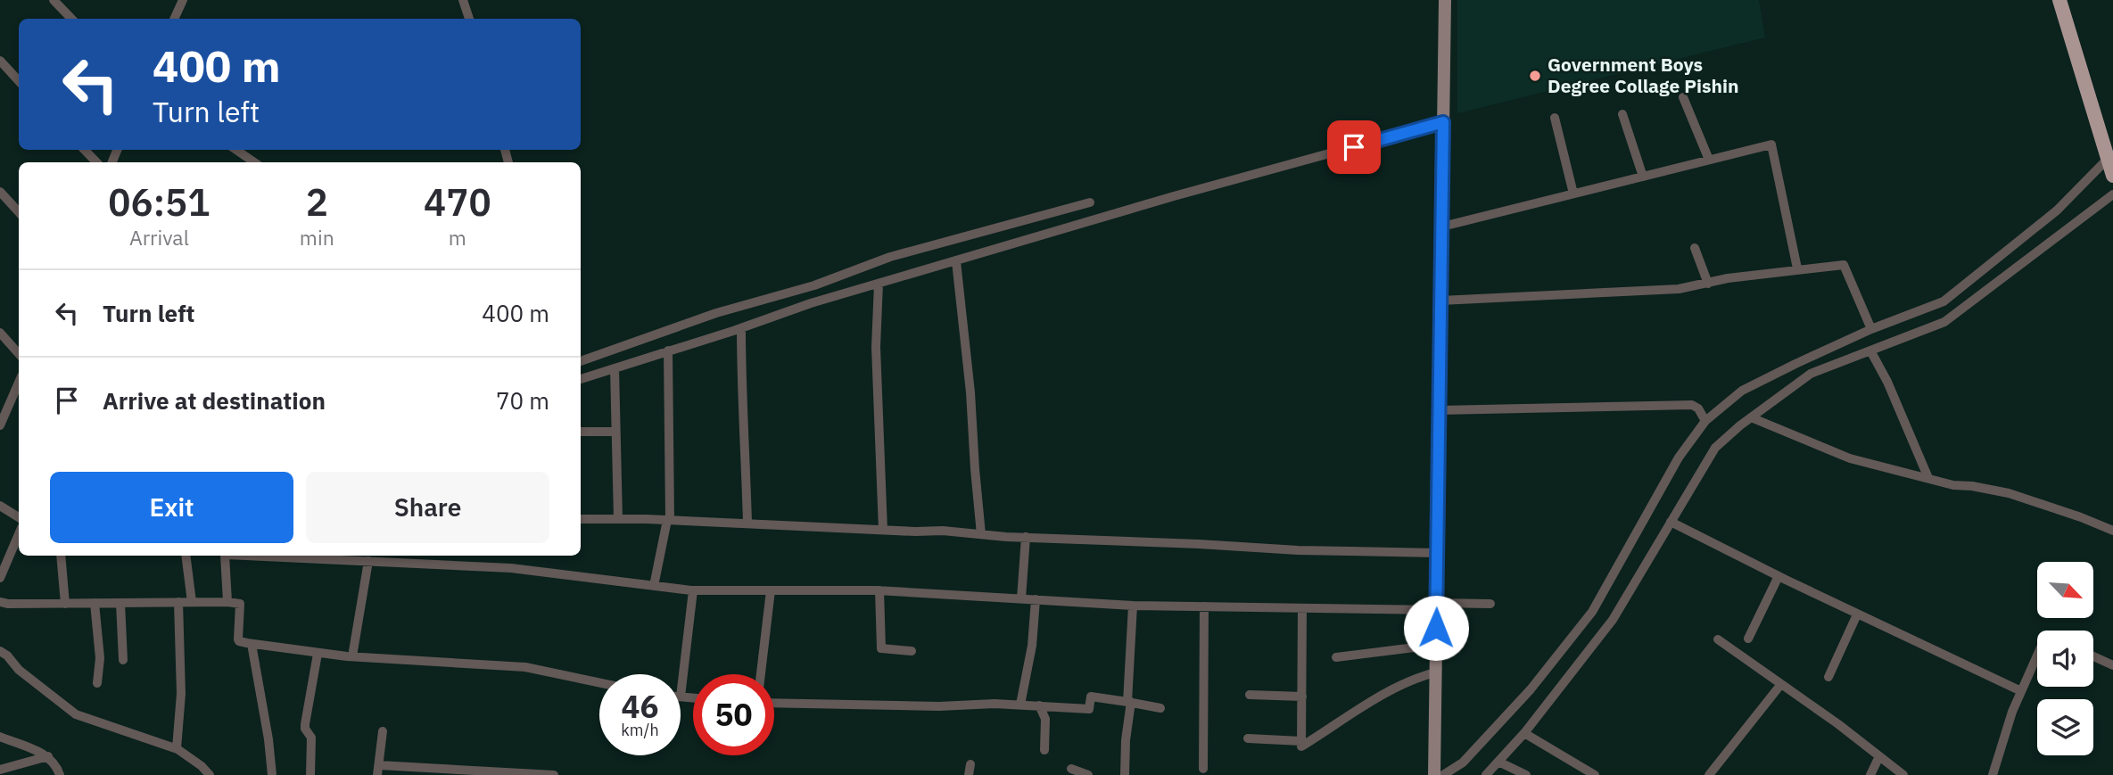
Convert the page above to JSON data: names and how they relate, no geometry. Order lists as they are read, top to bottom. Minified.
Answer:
{"places":["Government Boys Degree Collage Pishin"],"north":"bottom right","page":{"turn":["400 m","Turn left"],"eta":["06:51","Arrival","2","min","470","m"],"list":[{"name":"Turn left","value":"400 m"},{"name":"Arrive at destination","value":"70 m"}],"buttons":["Exit","Share"],"speed":"46 km/h","limit":"50"}}
